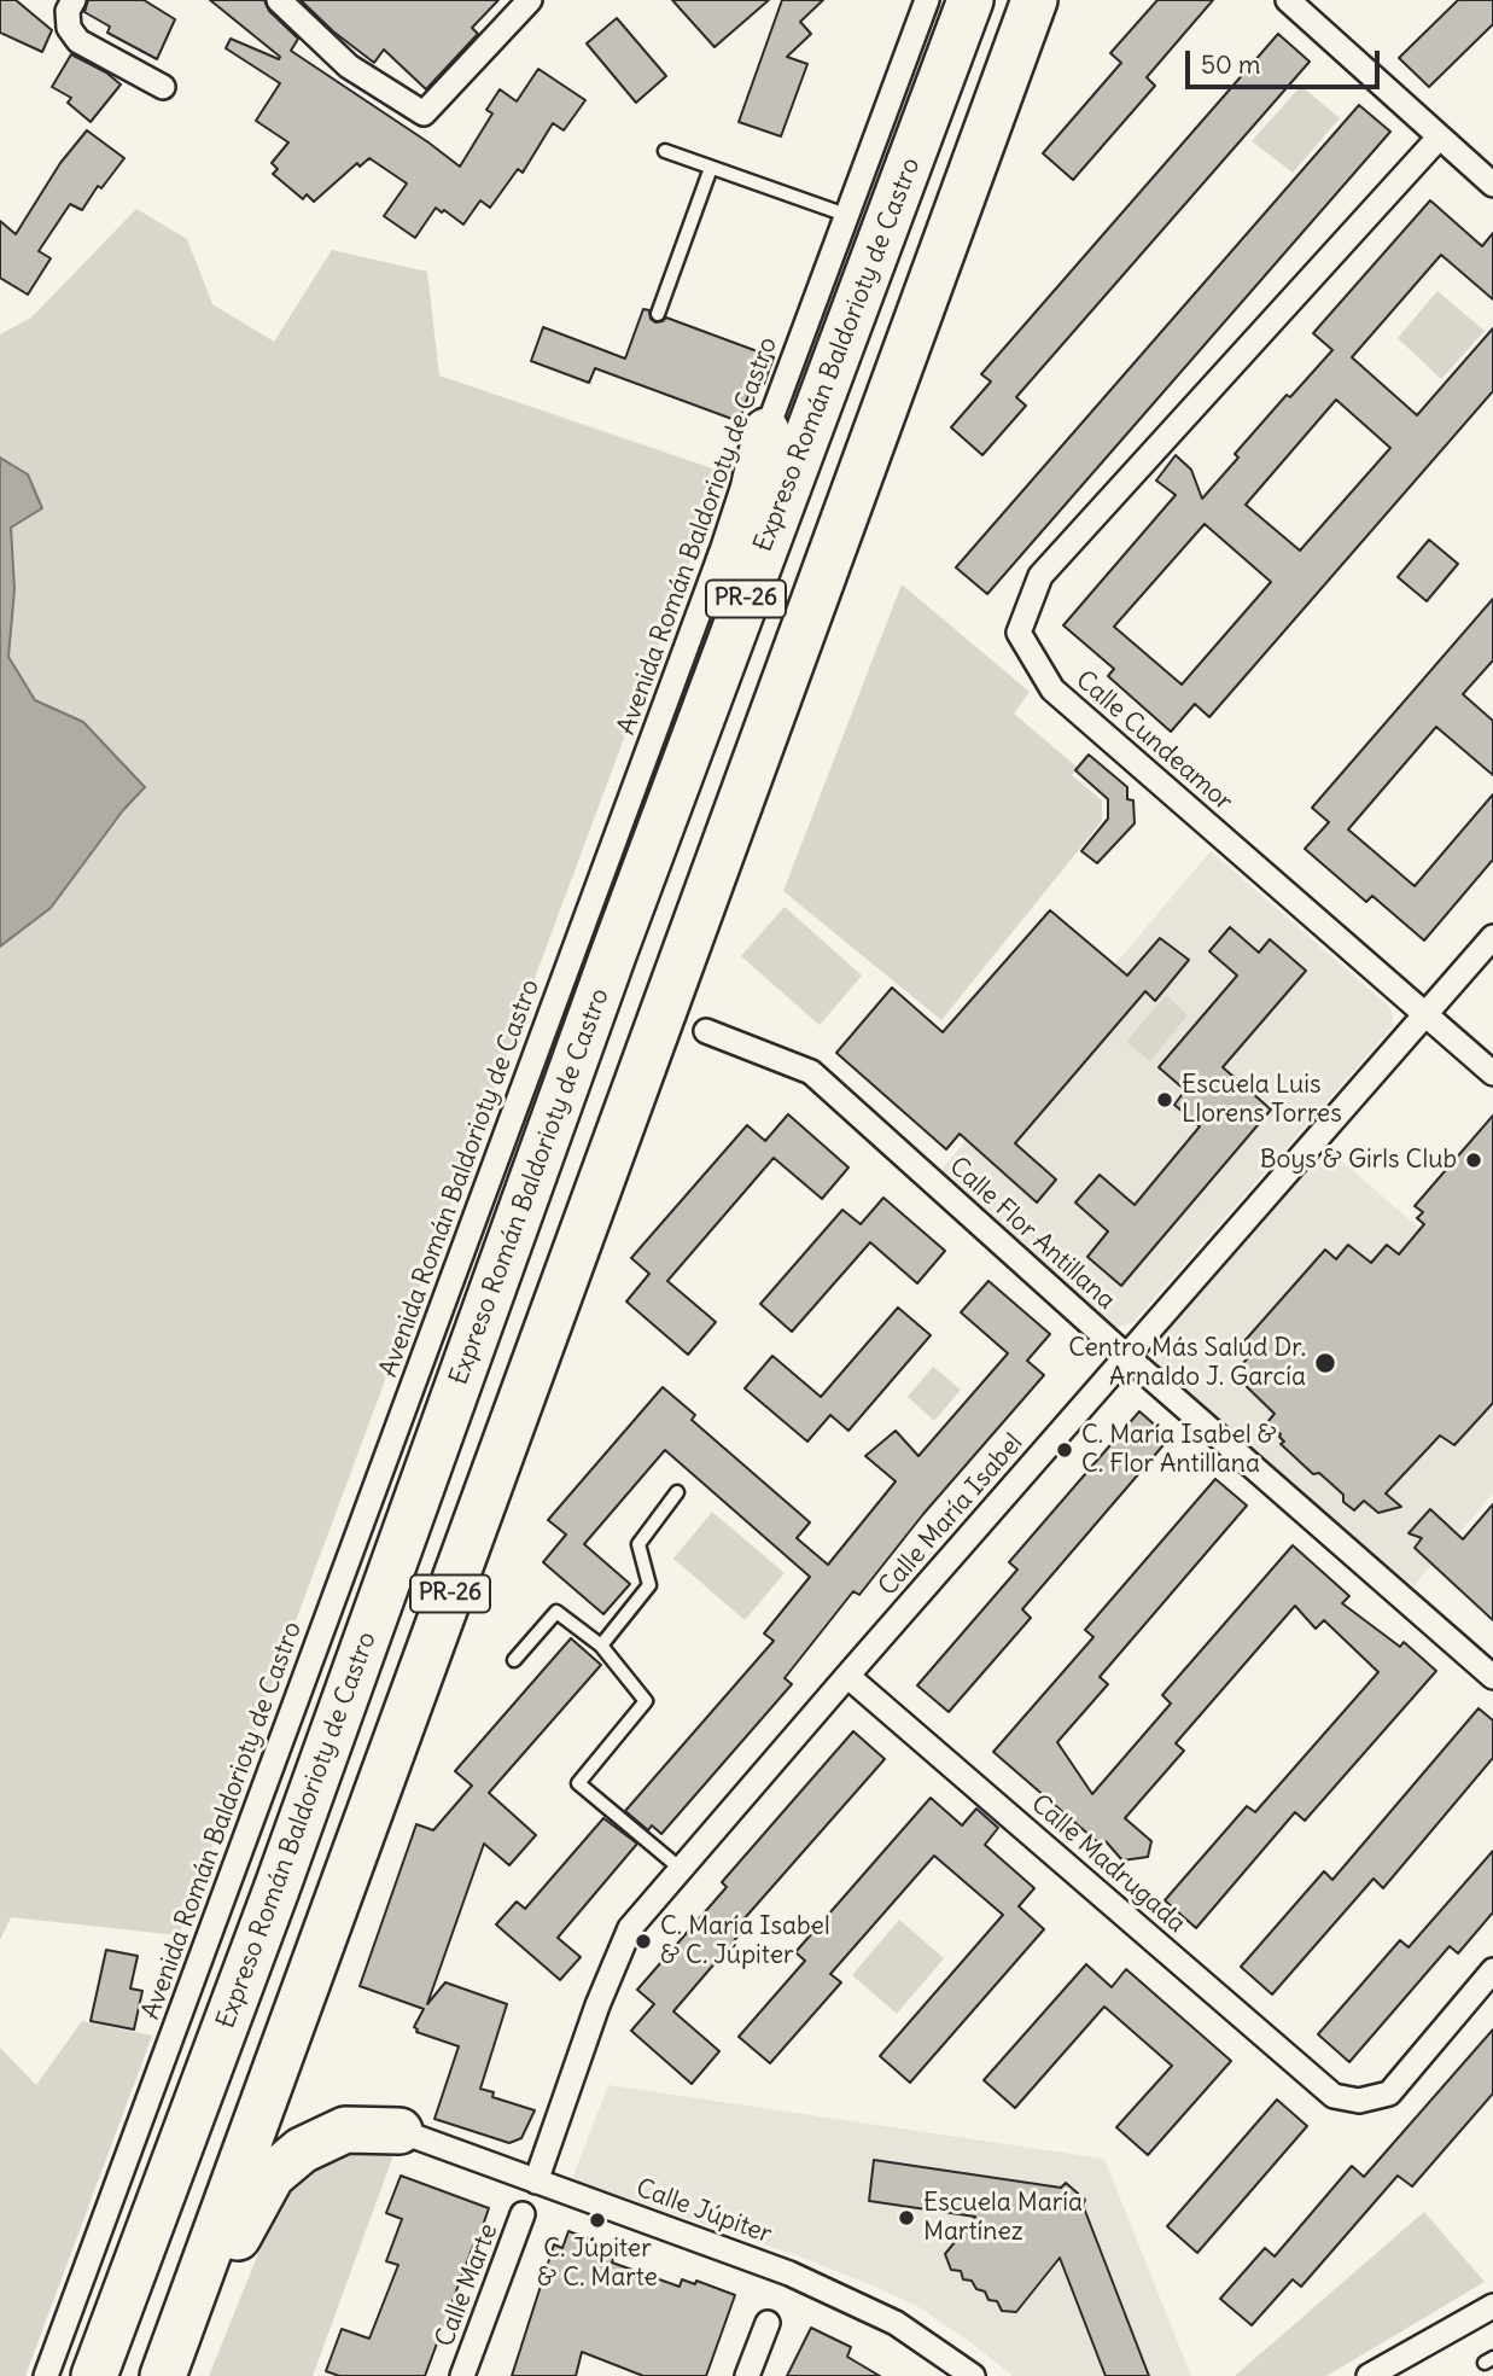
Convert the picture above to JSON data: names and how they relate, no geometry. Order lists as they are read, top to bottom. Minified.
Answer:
{"streets":{"highway":["Expreso Román Baldorioty de Castro","PR-26"],"street":["Avenida Román Baldorioty de Castro","Calle Cundeamor","Calle Flor Antillana","Calle María Isabel","Calle Madrugada","Calle Júpiter","Calle Marte"]},"crossings":[["Calle Cundeamor","Calle María Isabel"],["Calle Flor Antillana","Calle María Isabel"],["Calle María Isabel","Calle Madrugada"],["Calle María Isabel","Calle Júpiter"]],"places":["Escuela Luis Llorens Torres","Boys & Girls Club","Centro Más Salud Dr. Arnaldo J. García","C. María Isabel & C. Flor Antillana","C. María Isabel & C. Júpiter","Escuela María Martínez","C. Júpiter & C. Marte"],"scale_bar":"50 m"}
